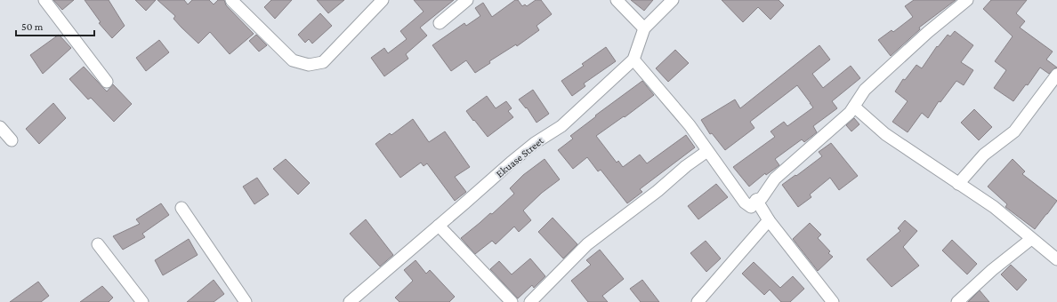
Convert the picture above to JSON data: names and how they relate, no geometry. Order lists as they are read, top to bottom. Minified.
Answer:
{"streets":{"street":["Ekuase Street"]},"scale_bar":"50 m"}
